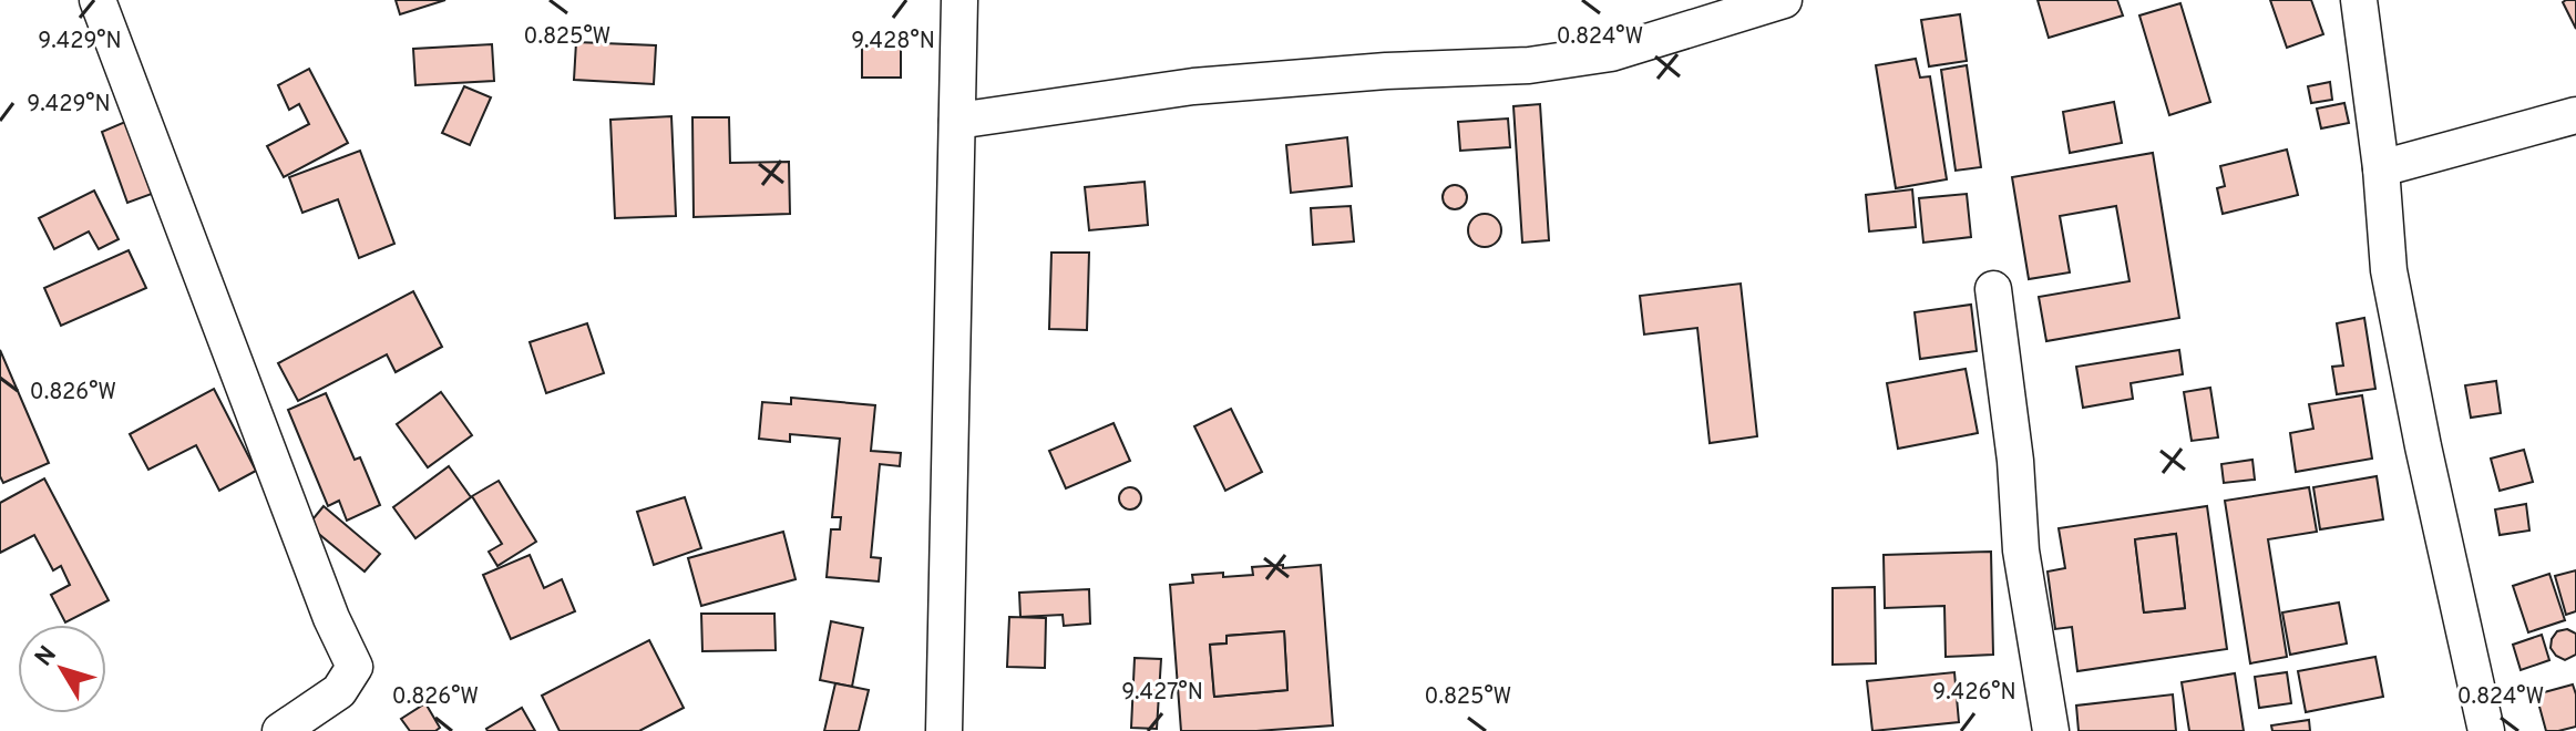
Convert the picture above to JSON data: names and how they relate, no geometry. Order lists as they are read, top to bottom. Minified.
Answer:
{"north":"top left","coordinates":["0.825°W","0.824°W","9.429°N","9.428°N","0.826°W","9.427°N","9.426°N"]}
